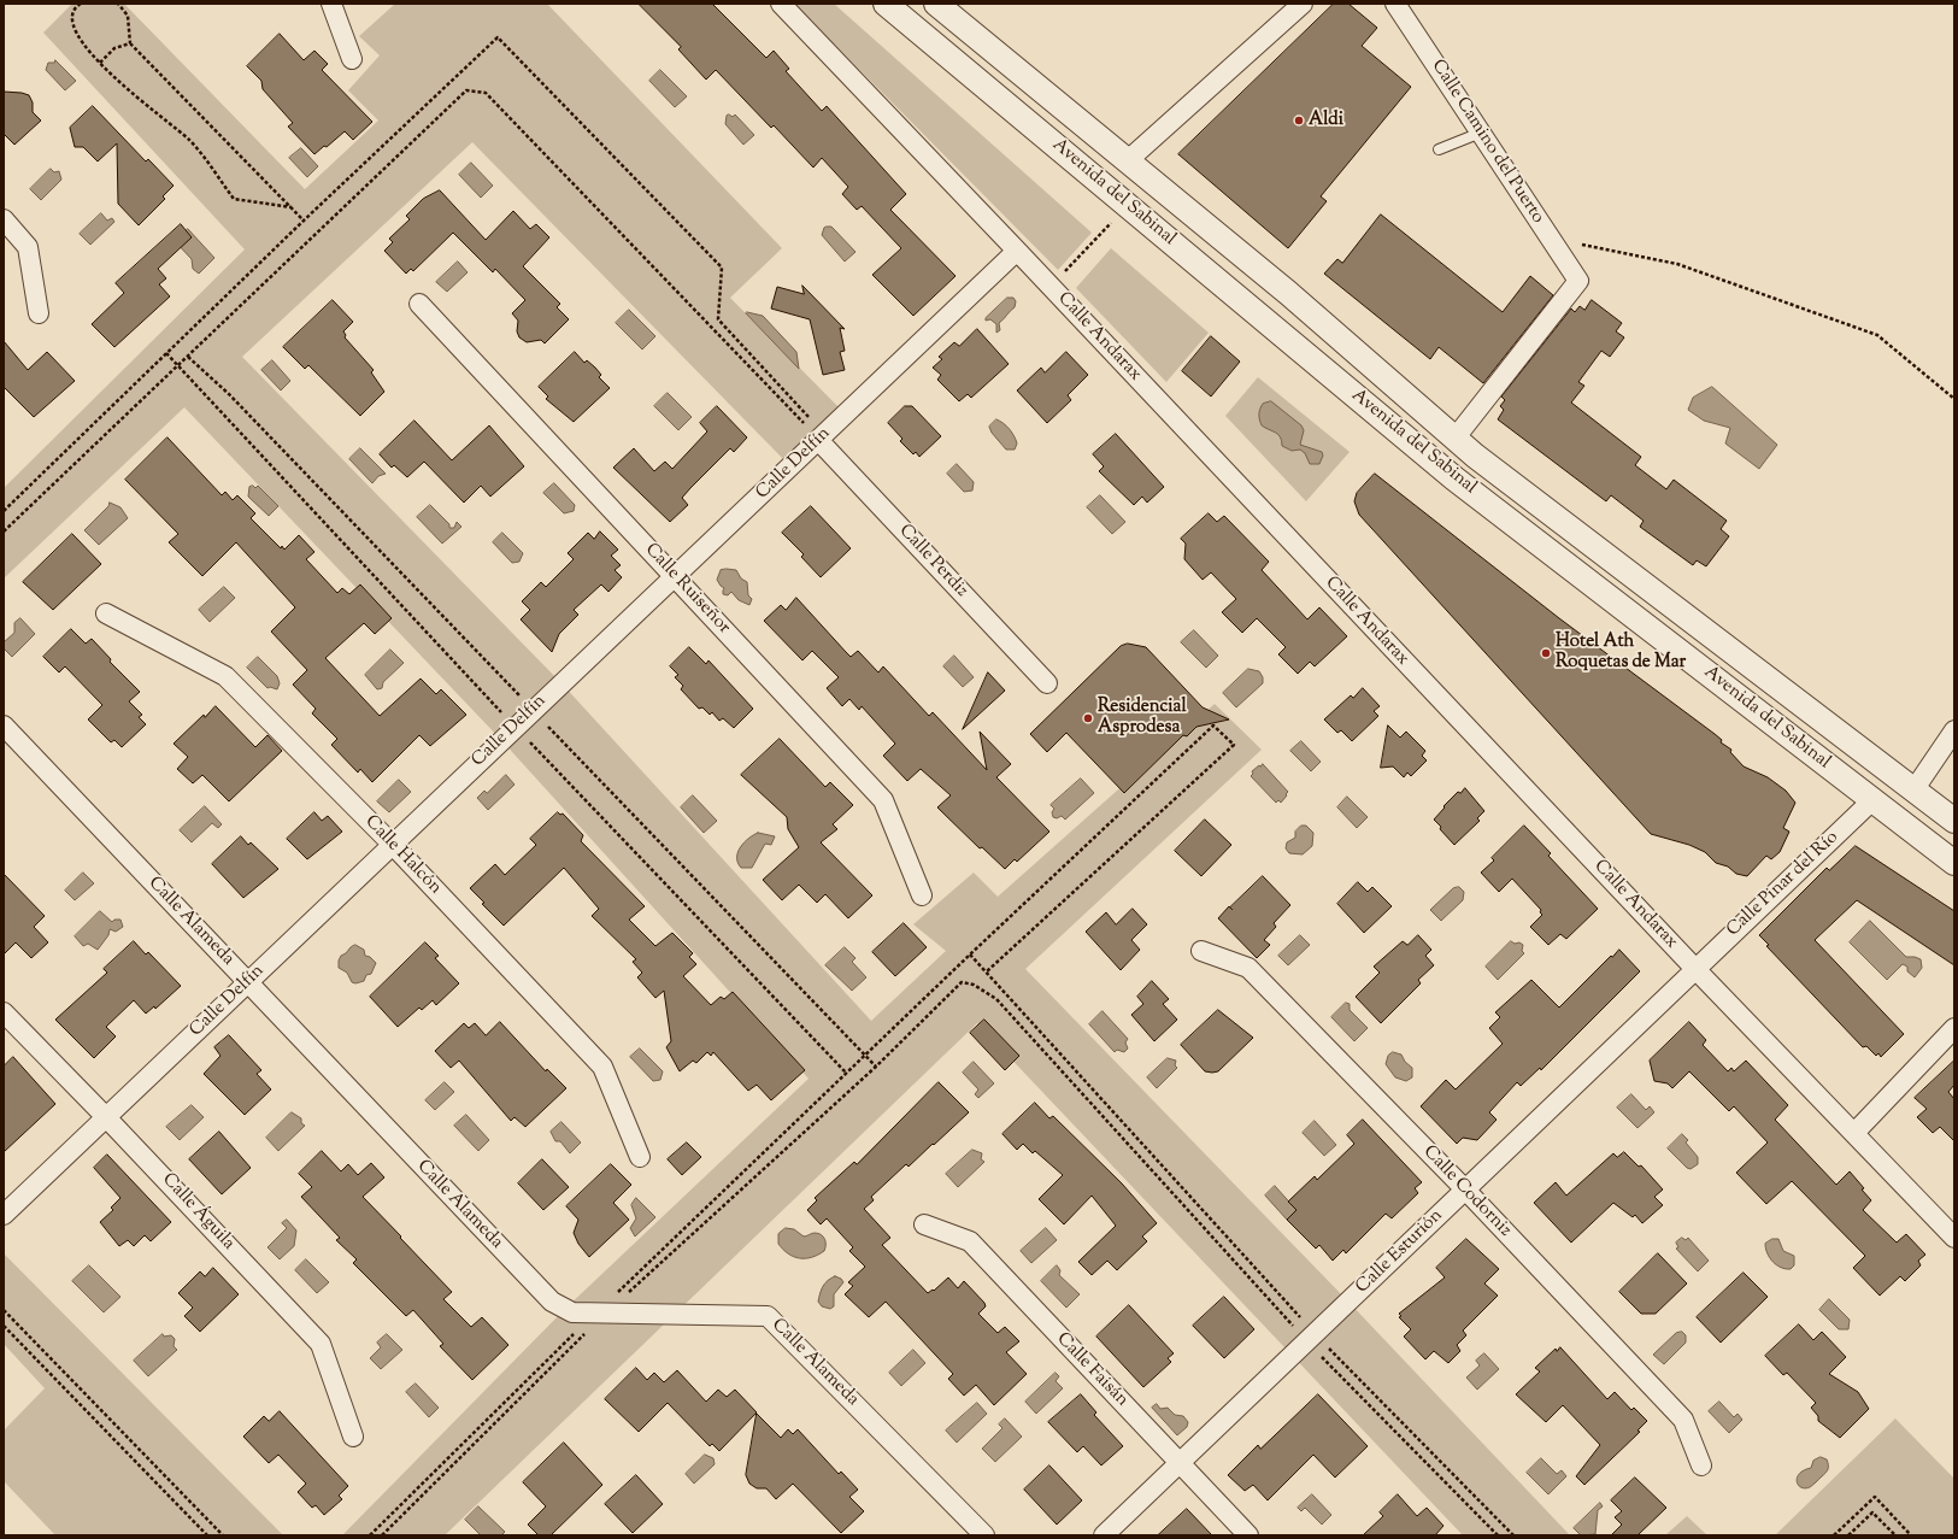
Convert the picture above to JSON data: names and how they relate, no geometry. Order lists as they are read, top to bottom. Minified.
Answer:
{"streets":{"street":["Calle Camino del Puerto","Avenida del Sabinal","Calle Andarax","Calle Delfín","Calle Perdiz","Calle Ruiseñor","Calle Halcón","Calle Pinar del Río","Calle Alameda","Calle Codorniz","Calle Águila","Calle Esturión","Calle Faisán"]},"crossings":[["Calle Camino del Puerto","Avenida del Sabinal"],["Avenida del Sabinal","Calle Pinar del Río"],["Calle Andarax","Calle Delfín"],["Calle Andarax","Calle Pinar del Río"],["Calle Andarax","Calle Esturión"],["Calle Delfín","Calle Perdiz"],["Calle Delfín","Calle Ruiseñor"],["Calle Delfín","Calle Halcón"],["Calle Delfín","Calle Alameda"],["Calle Delfín","Calle Águila"],["Calle Pinar del Río","Calle Esturión"],["Calle Codorniz","Calle Esturión"],["Calle Esturión","Calle Faisán"]],"places":["Aldi","Hotel Ath Roquetas de Mar","Residencial Asprodesa"]}
